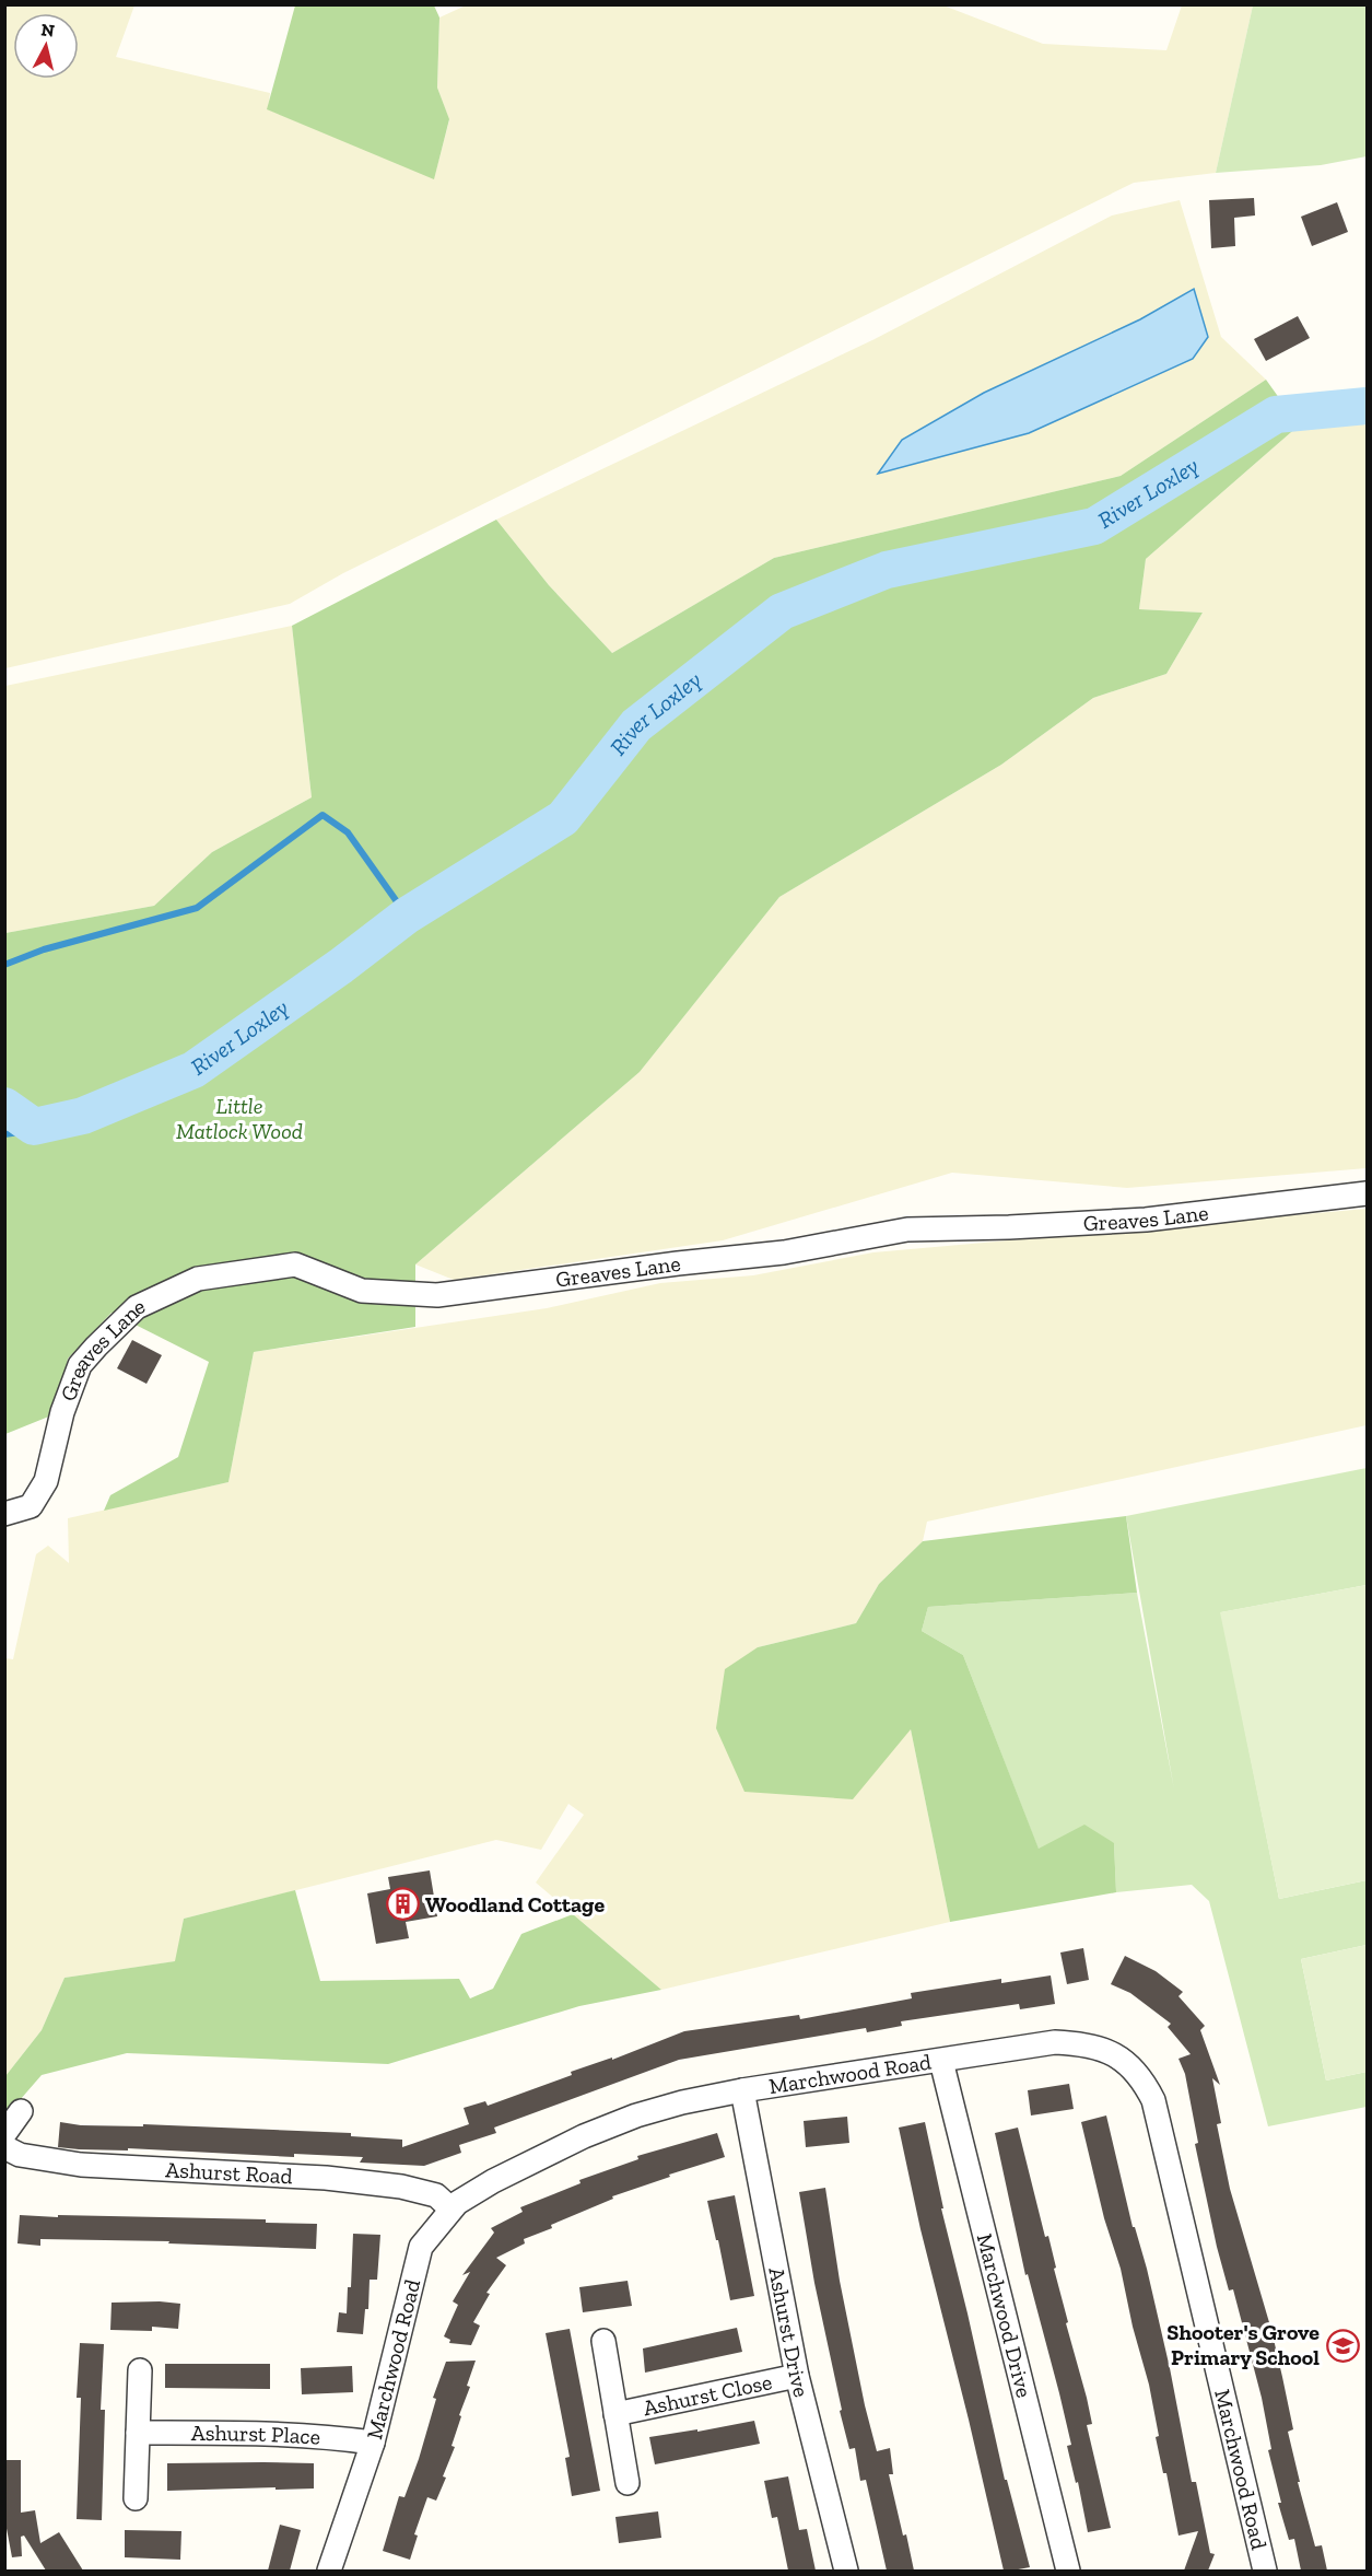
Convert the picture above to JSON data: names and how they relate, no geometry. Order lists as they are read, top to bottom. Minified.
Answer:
{"streets":{"street":["Greaves Lane","Marchwood Road","Ashurst Road","Marchwood Drive","Ashurst Drive","Ashurst Close","Ashurst Place"]},"crossings":[["Marchwood Road","Ashurst Road"],["Marchwood Road","Marchwood Drive"],["Marchwood Road","Ashurst Drive"],["Marchwood Road","Ashurst Place"],["Ashurst Drive","Ashurst Close"]],"water":["River Loxley"],"parks":["Little Matlock Wood"],"places":{"building":["Woodland Cottage"],"school or university":["Shooter's Grove Primary School"]},"north":"top"}
